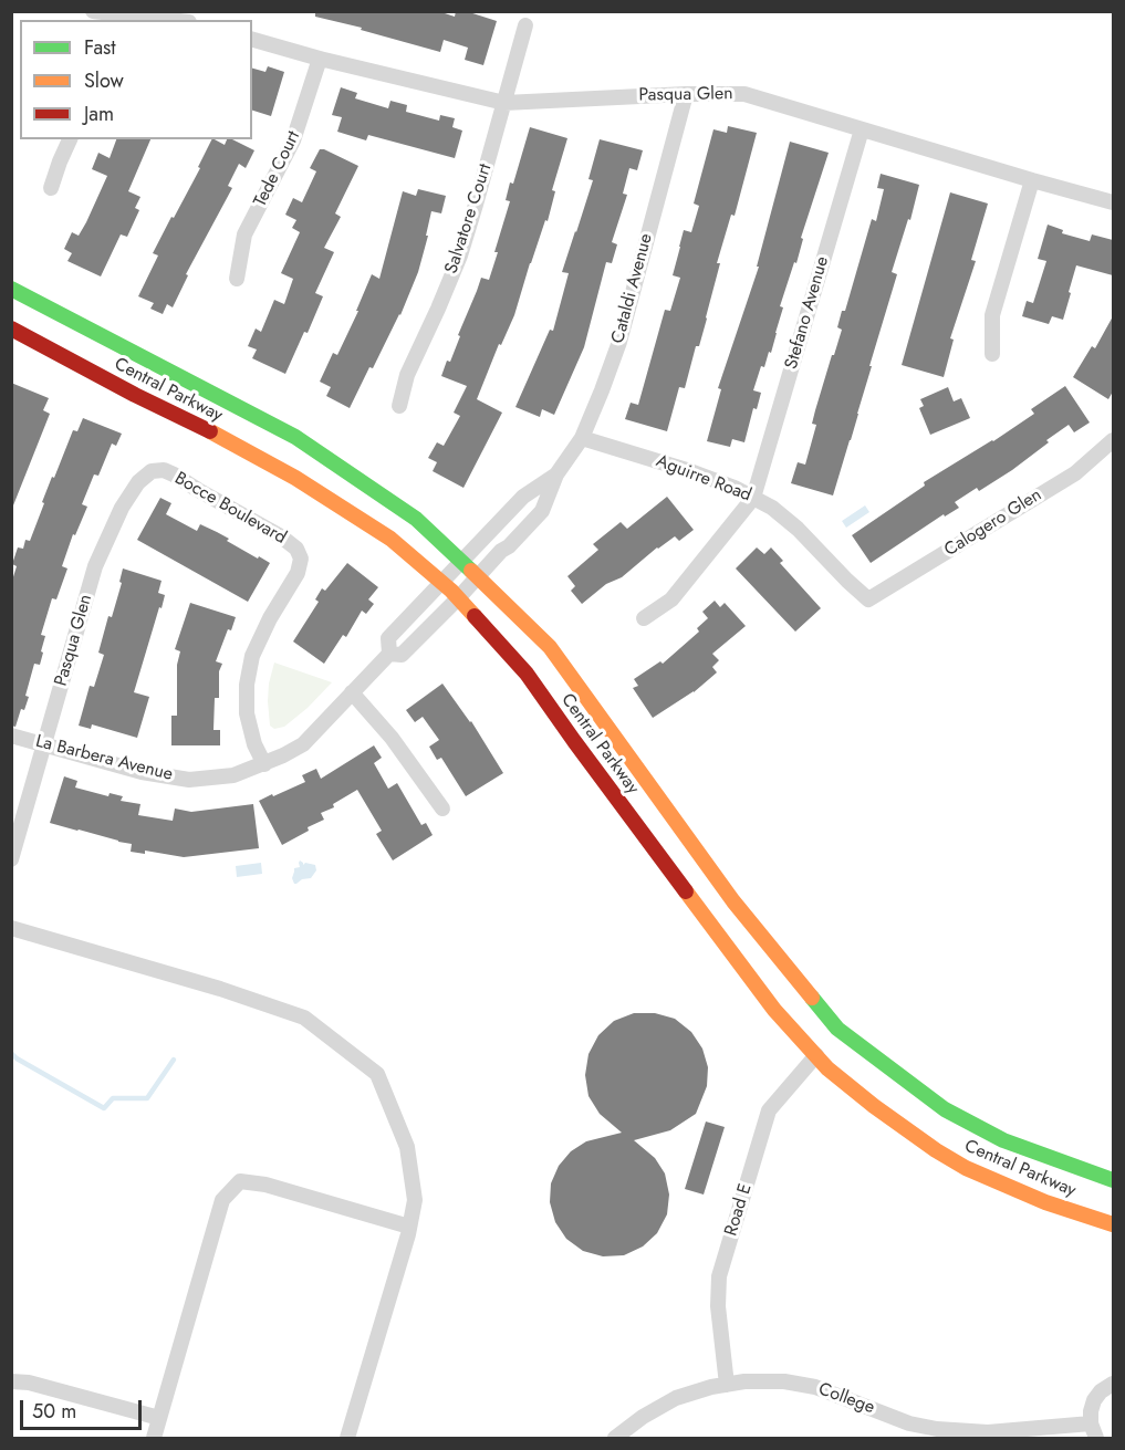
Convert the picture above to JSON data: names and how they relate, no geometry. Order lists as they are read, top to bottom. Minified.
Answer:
{"streets":{"main road":["Central Parkway"],"street":["Pasqua Glen","Tede Court","Salvatore Court","Cataldi Avenue","Stefano Avenue","Aguirre Road","Bocce Boulevard","Calogero Glen","La Barbera Avenue","Road E","College"]},"crossings":[["Pasqua Glen","Tede Court"],["Pasqua Glen","Salvatore Court"],["Pasqua Glen","Cataldi Avenue"],["Pasqua Glen","Stefano Avenue"],["Pasqua Glen","Bocce Boulevard"],["Pasqua Glen","La Barbera Avenue"],["Cataldi Avenue","Central Parkway"],["Cataldi Avenue","Aguirre Road"],["Cataldi Avenue","La Barbera Avenue"],["Stefano Avenue","Aguirre Road"],["Central Parkway","La Barbera Avenue"],["Central Parkway","Road E"],["Aguirre Road","Calogero Glen"],["Bocce Boulevard","La Barbera Avenue"],["Road E","College"]],"legend":["Fast","Slow","Jam"],"scale_bar":"50 m"}
